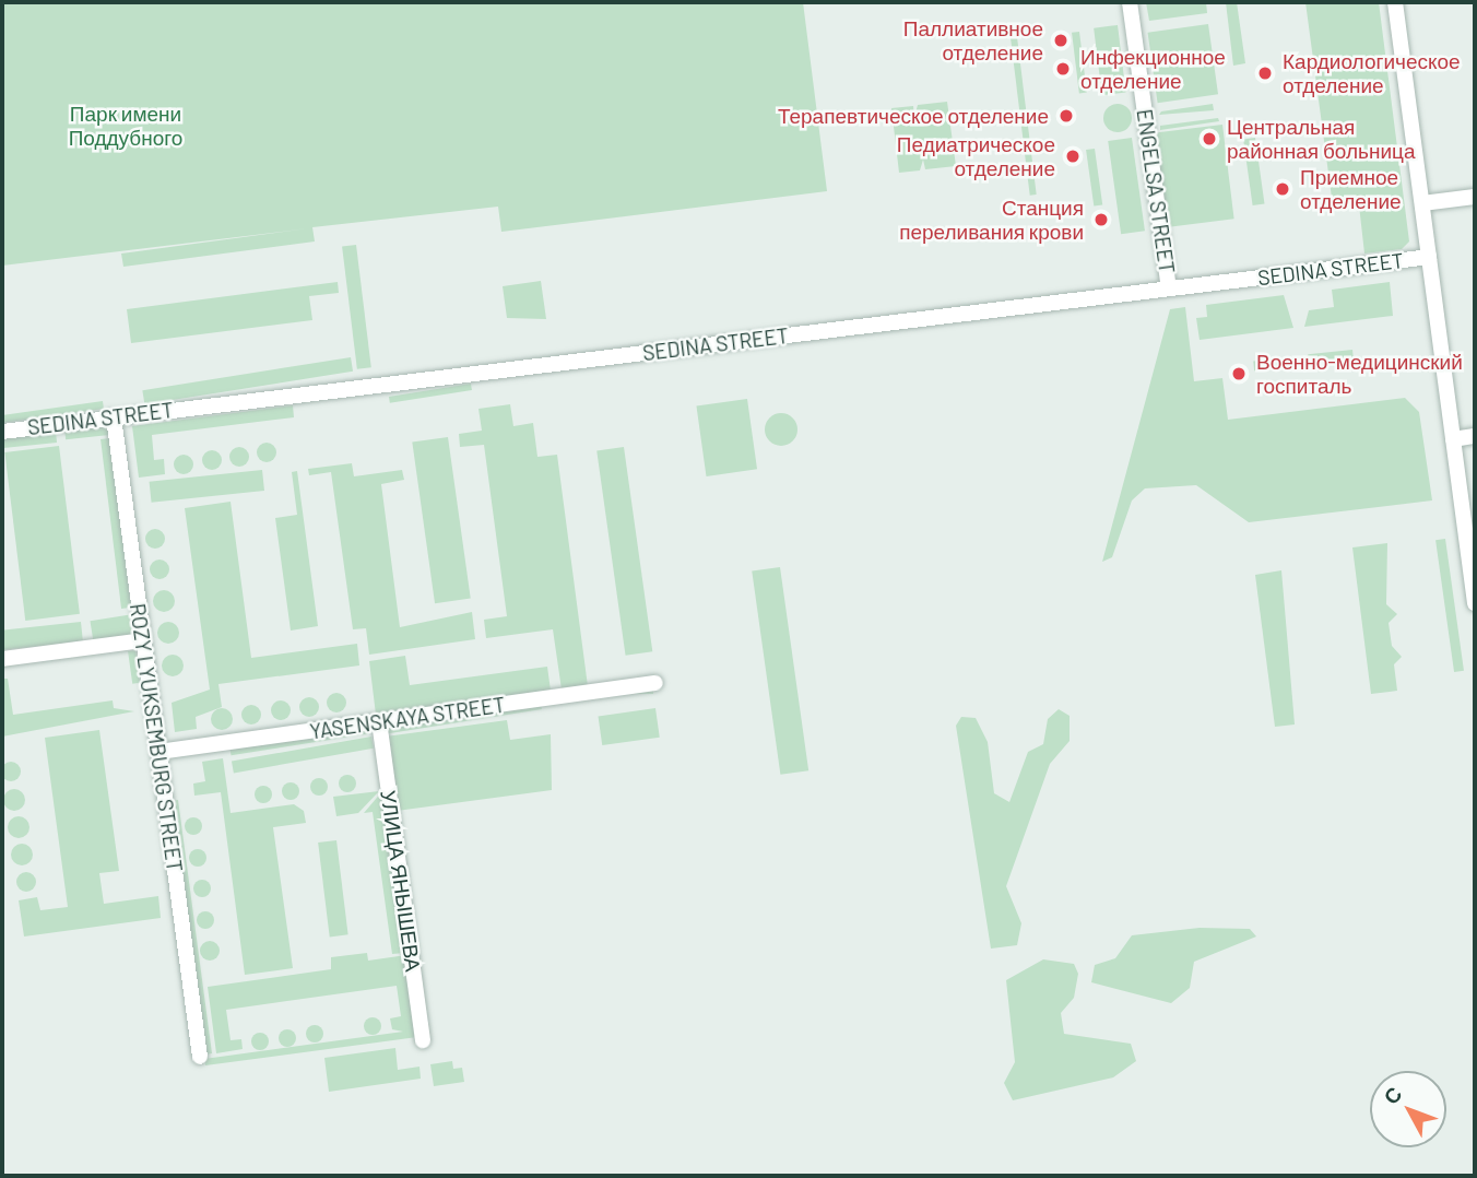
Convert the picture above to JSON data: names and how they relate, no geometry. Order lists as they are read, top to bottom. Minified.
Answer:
{"streets":{"street":["ENGELSA STREET","SEDINA STREET","YASENSKAYA STREET","ROZY LYUKSEMBURG STREET","УЛИЦА ЯНЫШЕВА"]},"crossings":[["ENGELSA STREET","SEDINA STREET"],["SEDINA STREET","ROZY LYUKSEMBURG STREET"],["YASENSKAYA STREET","ROZY LYUKSEMBURG STREET"],["YASENSKAYA STREET","УЛИЦА ЯНЫШЕВА"]],"parks":["Парк имени Поддубного"],"places":["Паллиативное отделение","Инфекционное отделение","Кардиологическое отделение","Терапевтическое отделение","Центральная районная больница","Педиатрическое отделение","Приемное отделение","Станция переливания крови","Военно-медицинский госпиталь"],"north":"top left"}
